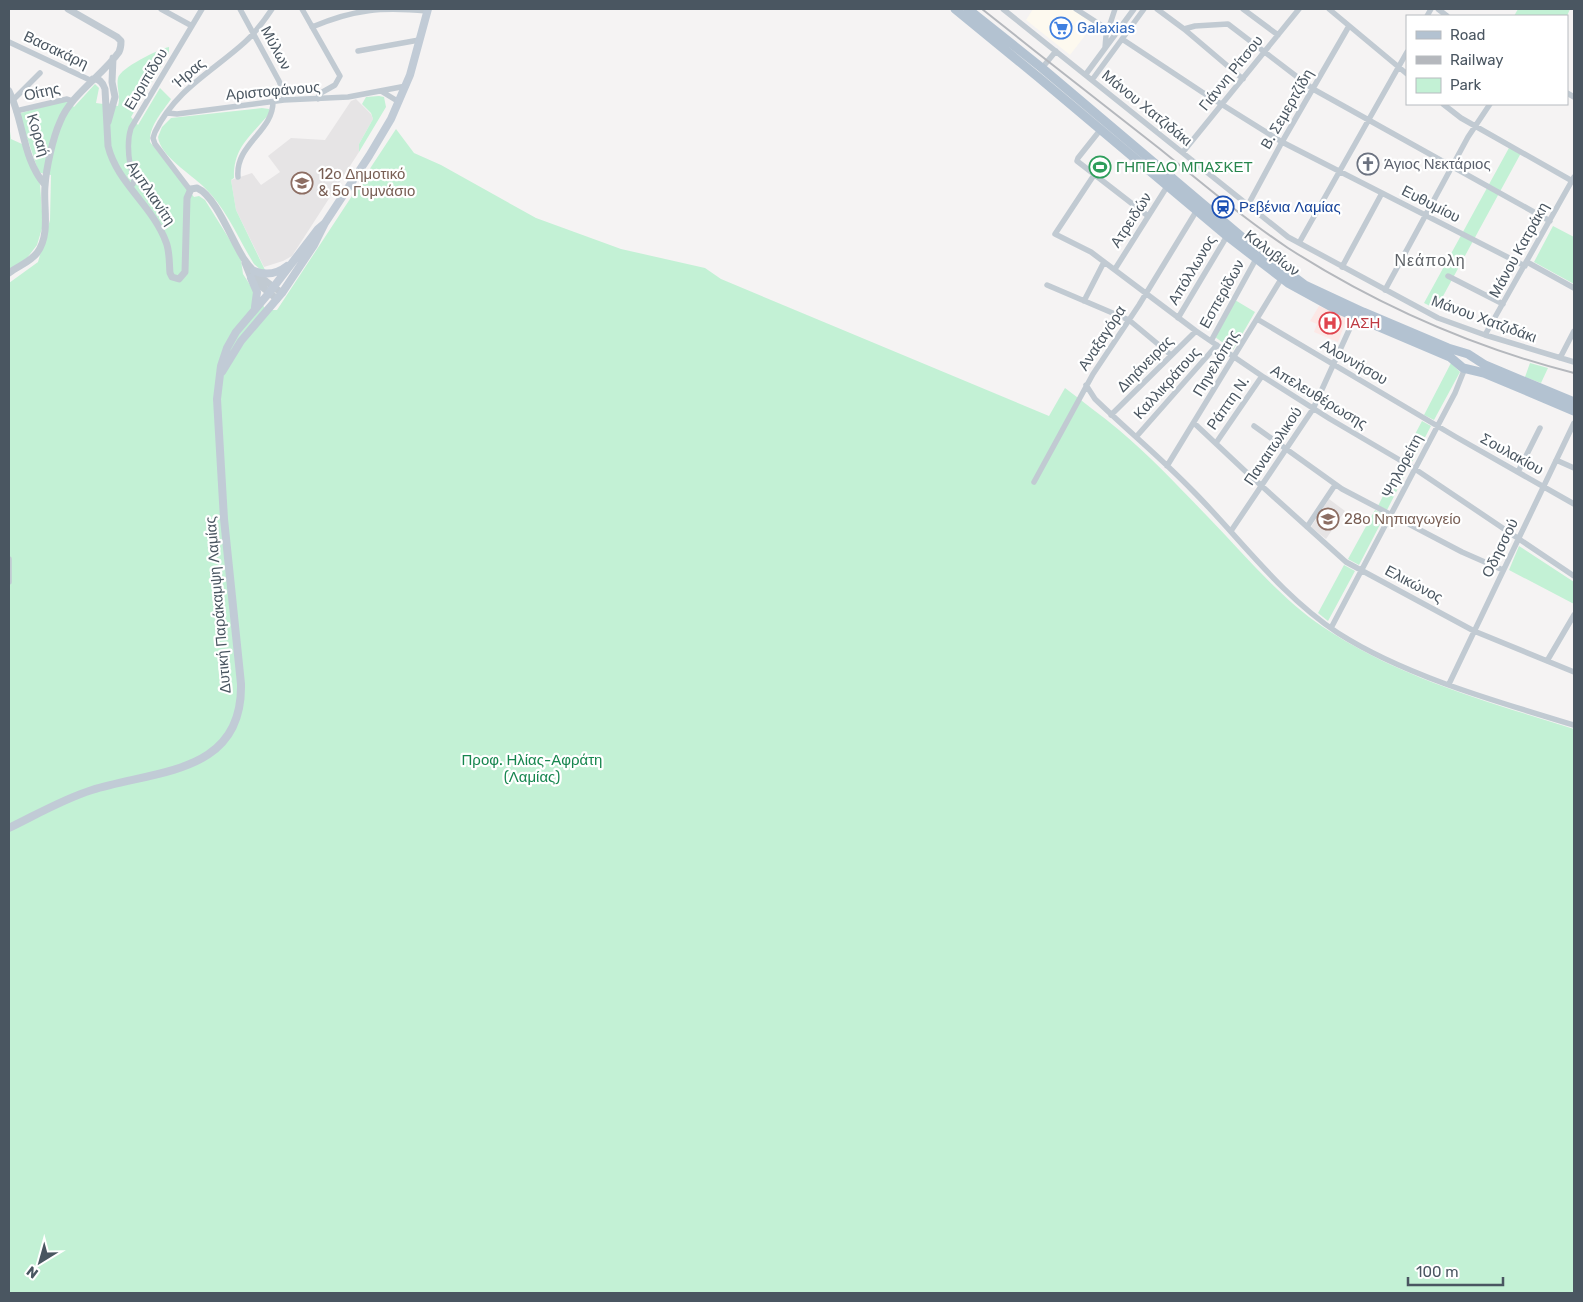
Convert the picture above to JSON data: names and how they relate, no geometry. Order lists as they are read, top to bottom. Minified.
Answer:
{"streets":{"main road":["Καλυβίων","Δυτική Παράκαμψη Λαμίας"],"street":["Μύλων","Βασακάρη","Ήρας","Γιάννη Ρίτσου","Ευριπίδου","Αριστοφάνους","Οίτης","Μάνου Χατζιδάκι","Β. Σεμερτζίδη","Κοραή","Αμπλιανίτη","Ευθυμίου","Ατρειδών","Μάνου Κατράκη","Απόλλωνος","Εσπερίδων","Αναξαγόρα","Αλοννήσου","Πηνελόπης","Διηάνειρας","Καλλικράτους","Απελευθέρωσης","Ράπτη Ν.","Παναιτωλικού","Σουλακίου","Ψηλορείτη","Οδησσού","Ελικώνος"]},"crossings":[["Μύλων","Ήρας"],["Μύλων","Αριστοφάνους"],["Ήρας","Αριστοφάνους"],["Ήρας","Αμπλιανίτη"],["Γιάννη Ρίτσου","Μάνου Χατζιδάκι"],["Γιάννη Ρίτσου","Ευθυμίου"],["Ευριπίδου","Αμπλιανίτη"],["Οίτης","Κοραή"],["Μάνου Χατζιδάκι","Β. Σεμερτζίδη"],["Μάνου Χατζιδάκι","Μάνου Κατράκη"],["Β. Σεμερτζίδη","Ευθυμίου"],["Ευθυμίου","Μάνου Κατράκη"],["Ατρειδών","Καλυβίων"],["Ατρειδών","Απελευθέρωσης"],["Καλυβίων","Απόλλωνος"],["Καλυβίων","Εσπερίδων"],["Καλυβίων","Αναξαγόρα"],["Καλυβίων","Πηνελόπης"],["Καλυβίων","Παναιτωλικού"],["Καλυβίων","Ψηλορείτη"],["Απόλλωνος","Απελευθέρωσης"],["Εσπερίδων","Απελευθέρωσης"],["Αναξαγόρα","Απελευθέρωσης"],["Αλοννήσου","Πηνελόπης"],["Αλοννήσου","Παναιτωλικού"],["Αλοννήσου","Σουλακίου"],["Αλοννήσου","Ψηλορείτη"],["Πηνελόπης","Απελευθέρωσης"],["Πηνελόπης","Ελικώνος"],["Διηάνειρας","Απελευθέρωσης"],["Καλλικράτους","Απελευθέρωσης"],["Απελευθέρωσης","Ράπτη Ν."],["Απελευθέρωσης","Παναιτωλικού"],["Απελευθέρωσης","Ψηλορείτη"],["Απελευθέρωσης","Οδησσού"],["Ράπτη Ν.","Ελικώνος"],["Παναιτωλικού","Ελικώνος"],["Σουλακίου","Ψηλορείτη"],["Σουλακίου","Οδησσού"],["Ψηλορείτη","Ελικώνος"],["Οδησσού","Ελικώνος"]],"districts":["Νεάπολη"],"parks":["Προφ. Ηλίας-Αφράτη (Λαμίας)"],"places":{"supermarket":["Galaxias"],"church":["Άγιος Νεκτάριος"],"sports":["ΓΗΠΕΔΟ ΜΠΑΣΚΕΤ"],"school or university":["12ο Δημοτικό & 5ο Γυμνάσιο","28ο Νηπιαγωγείο"],"station":["Ρεβένια Λαμίας"],"hospital":["ΙΑΣΗ"]},"legend":["Road","Railway","Park"],"scale_bar":"100 m","north":"bottom left"}
